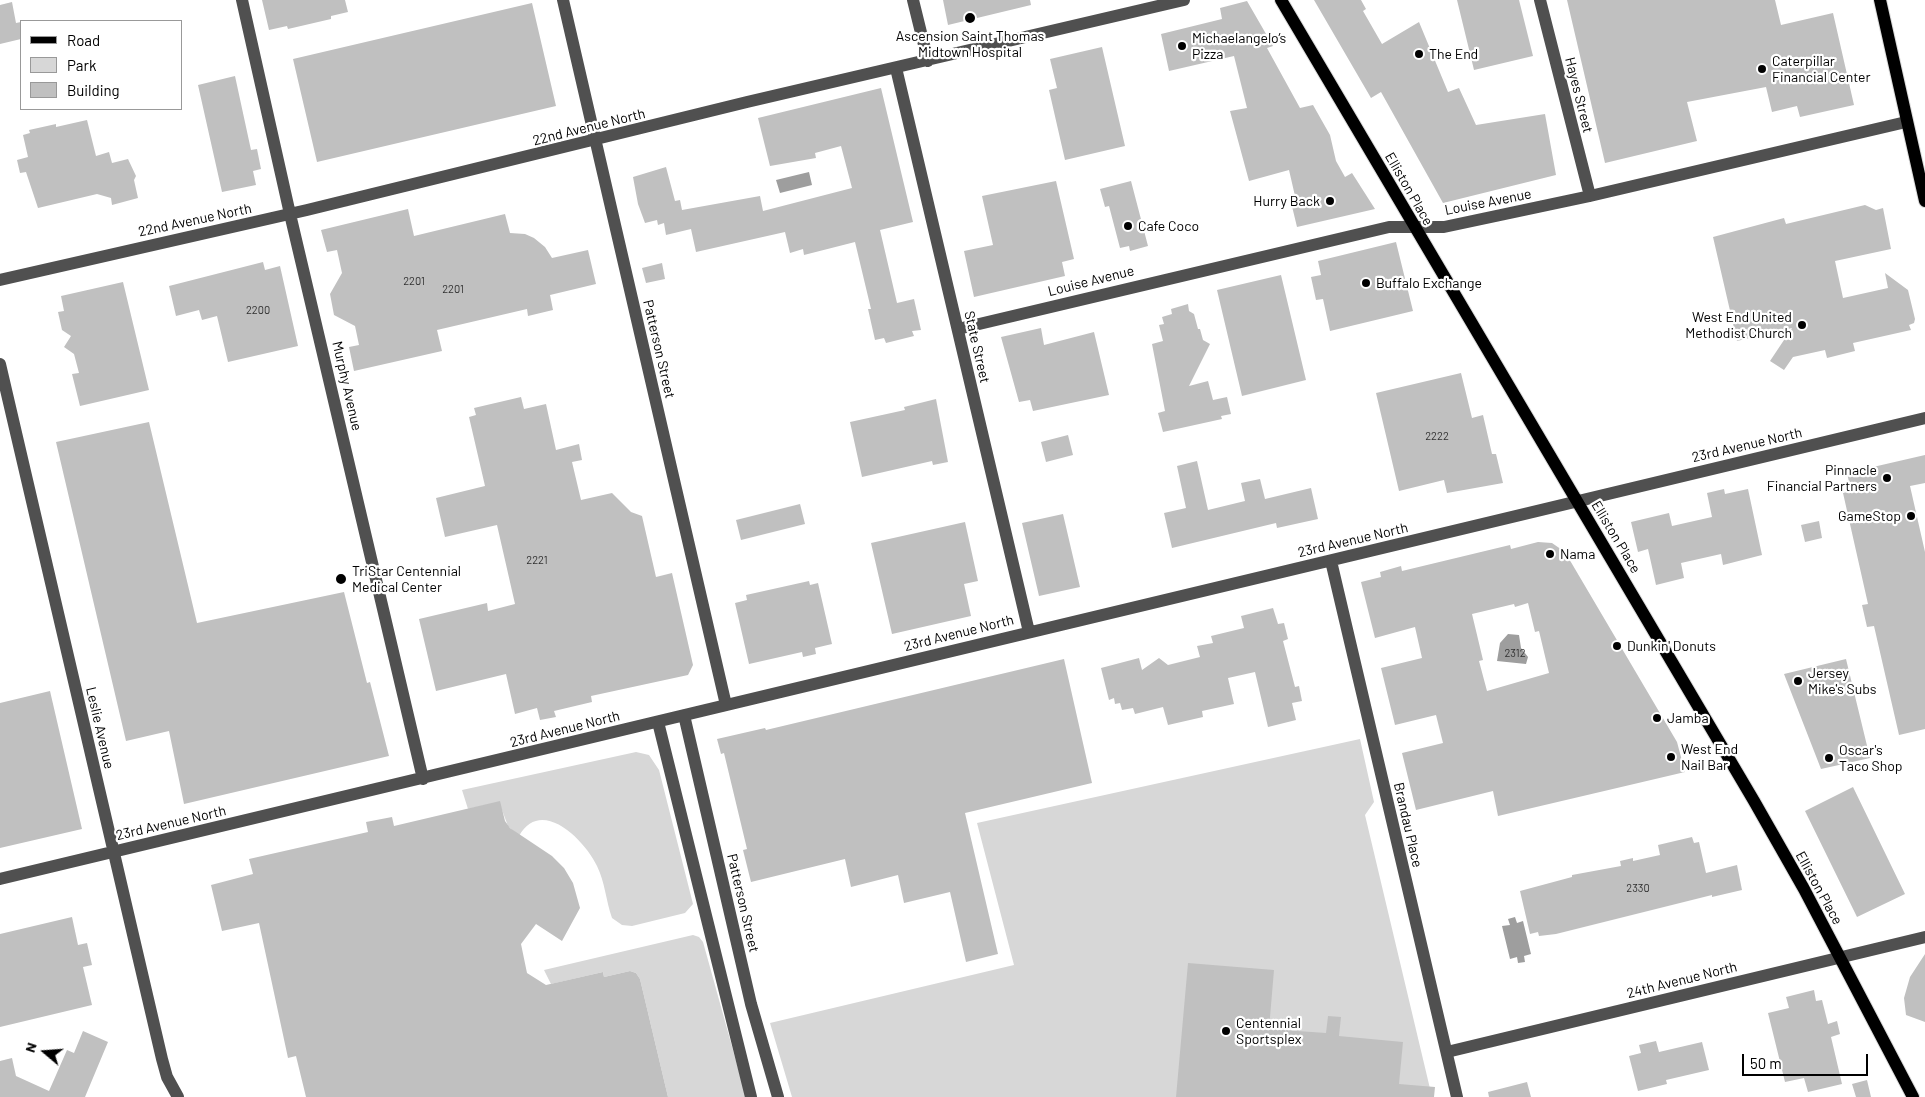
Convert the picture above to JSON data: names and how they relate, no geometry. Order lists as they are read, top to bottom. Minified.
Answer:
{"streets":{"main road":["Elliston Place"],"street":["Hayes Street","22nd Avenue North","Louise Avenue","State Street","Patterson Street","Murphy Avenue","23rd Avenue North","Leslie Avenue","Brandau Place","24th Avenue North"]},"crossings":[["Hayes Street","Louise Avenue"],["22nd Avenue North","State Street"],["22nd Avenue North","Patterson Street"],["22nd Avenue North","Murphy Avenue"],["Elliston Place","Louise Avenue"],["Elliston Place","23rd Avenue North"],["Elliston Place","24th Avenue North"],["Louise Avenue","State Street"],["State Street","23rd Avenue North"],["Patterson Street","23rd Avenue North"],["Murphy Avenue","23rd Avenue North"],["23rd Avenue North","Leslie Avenue"],["23rd Avenue North","Brandau Place"],["Brandau Place","24th Avenue North"]],"places":["Ascension Saint Thomas Midtown Hospital","Michaelangelo’s Pizza","The End","Caterpillar Financial Center","Hurry Back","Cafe Coco","Buffalo Exchange","West End United Methodist Church","Pinnacle Financial Partners","GameStop","Nama","TriStar Centennial Medical Center","Dunkin' Donuts","Jersey Mike's Subs","Jamba","West End Nail Bar","Oscar's Taco Shop","Centennial Sportsplex"],"house_numbers":["2201","2201","2200","2222","2221","2312","2330"],"legend":["Road","Park","Building"],"scale_bar":"50 m","north":"left"}
